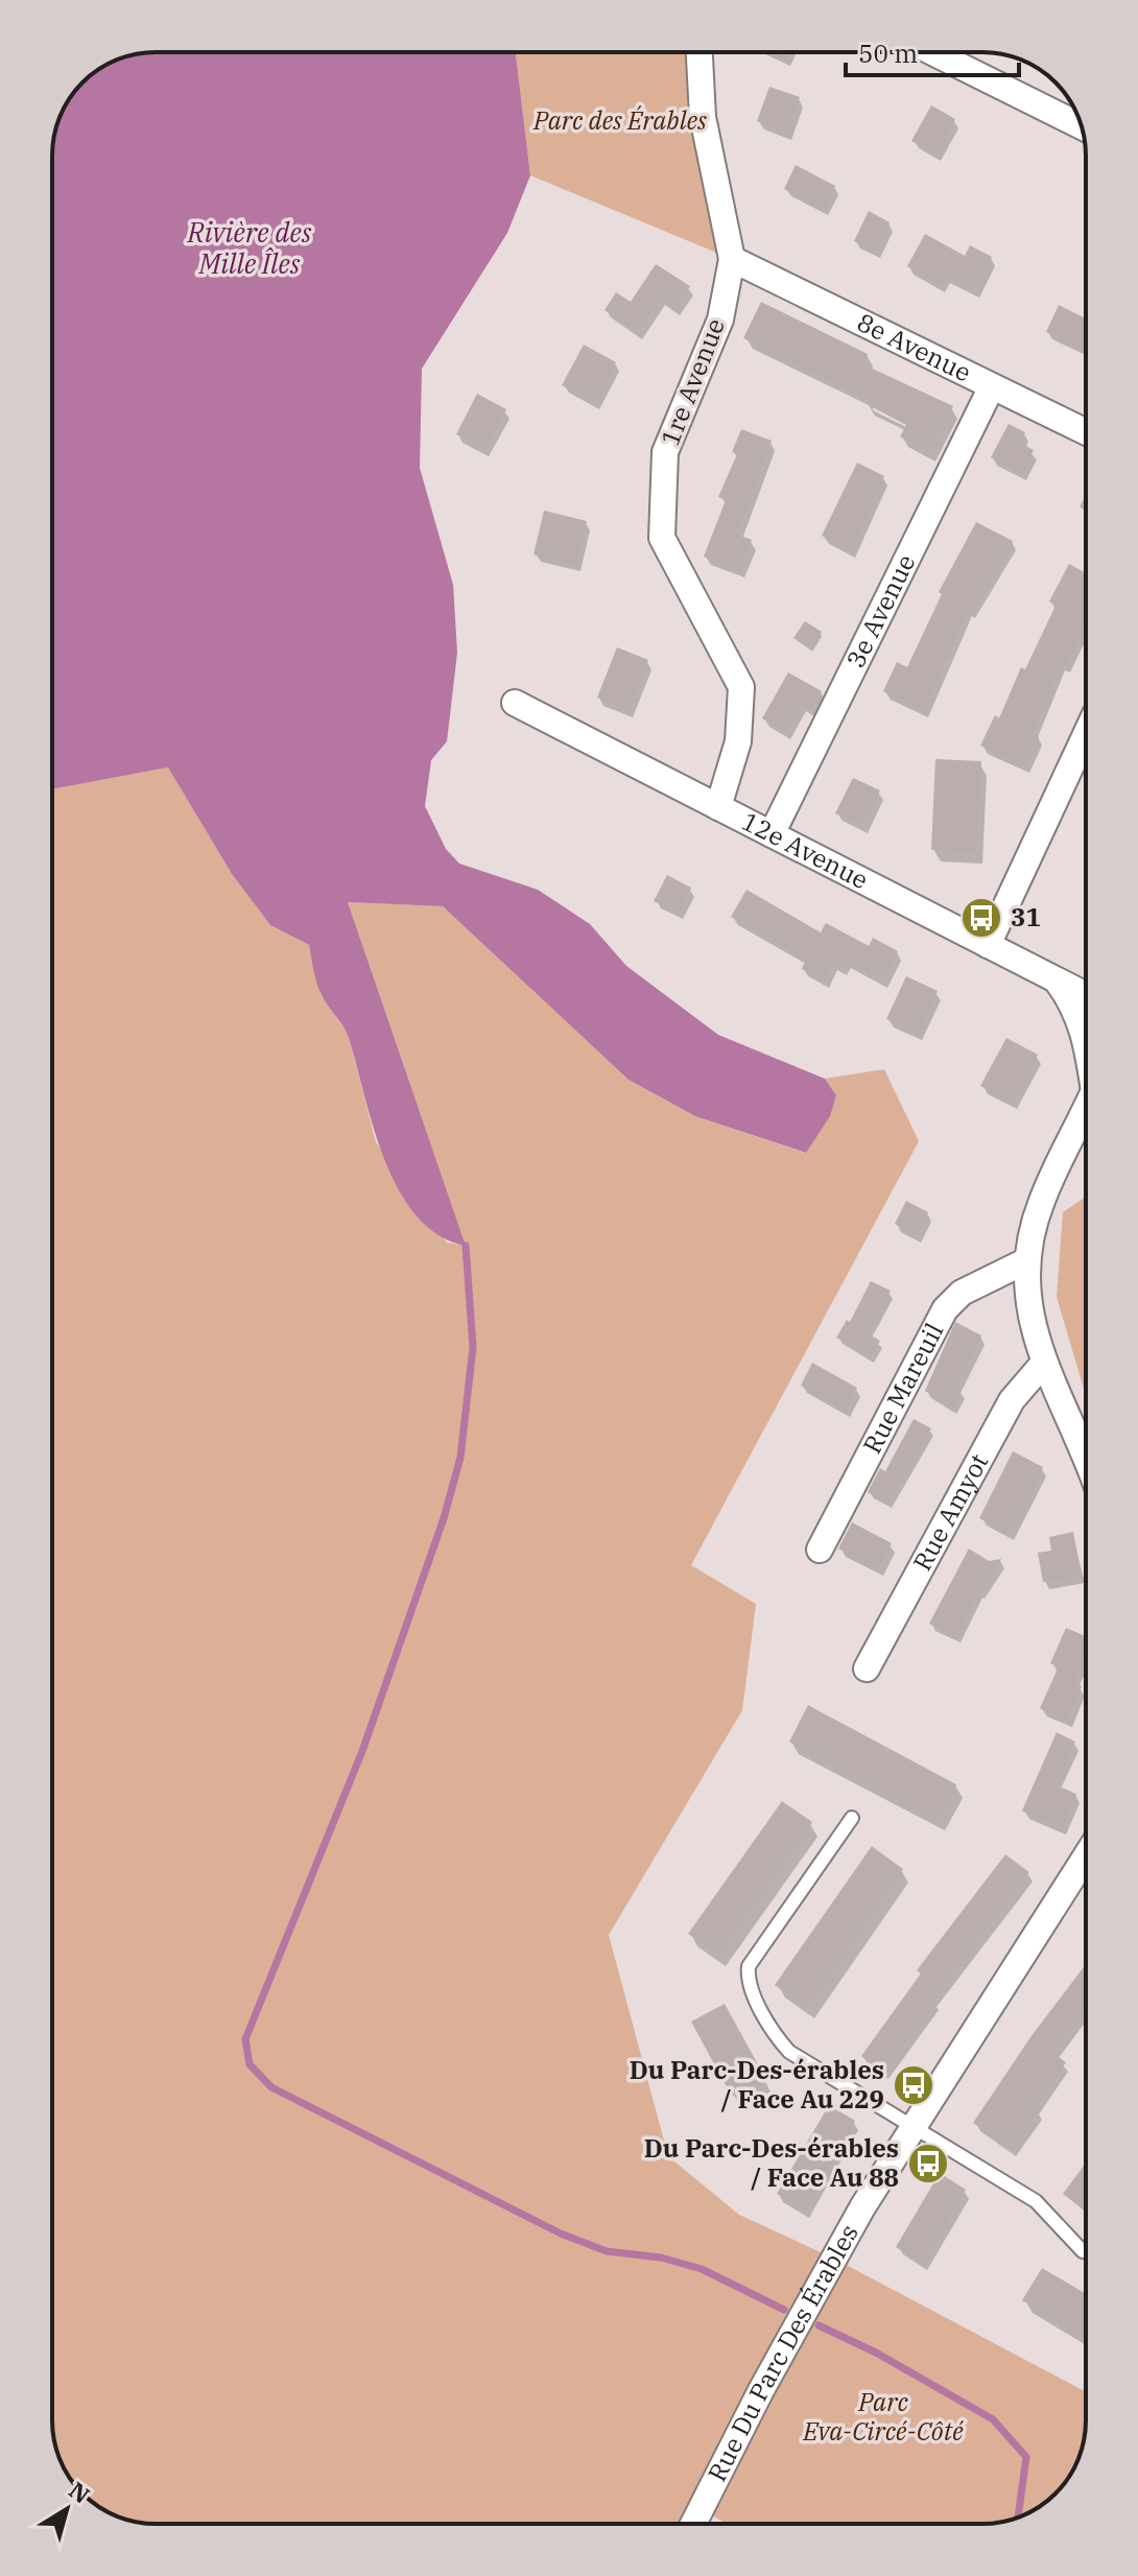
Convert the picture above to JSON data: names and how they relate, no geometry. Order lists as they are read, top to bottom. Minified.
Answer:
{"streets":{"street":["8e Avenue","1re Avenue","3e Avenue","12e Avenue","Rue Mareuil","Rue Amyot","Rue Du Parc Des Érables"]},"crossings":[["8e Avenue","1re Avenue"],["8e Avenue","3e Avenue"],["1re Avenue","12e Avenue"],["3e Avenue","12e Avenue"]],"water":["Rivière des Mille Îles"],"parks":["Parc des Érables","Parc Eva-Circé-Côté"],"places":{"bus stop":["31","Du Parc-Des-érables / Face Au 229","Du Parc-Des-érables / Face Au 88"]},"scale_bar":"50 m","north":"top right"}
